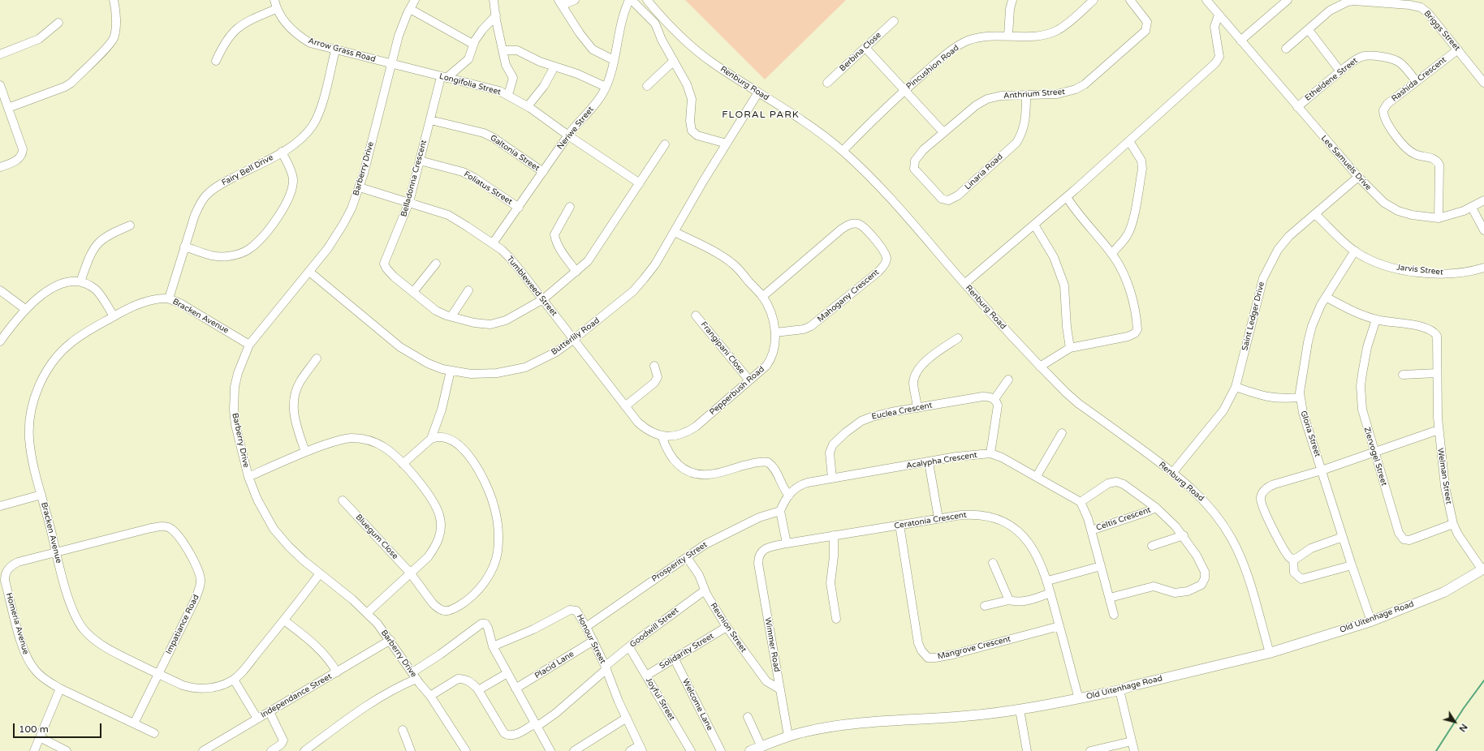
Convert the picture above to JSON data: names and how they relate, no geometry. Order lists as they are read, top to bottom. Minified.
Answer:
{"streets":{"main road":["Old Uitenhage Road"],"street":["Briggs Street","Arrow Grass Road","Berbina Close","Pincushion Road","Etheldene Street","Rashida Crescent","Renburg Road","Longifolia Street","Anthrium Street","Neriwe Street","Galtonia Street","Lee Samuels Drive","Barberry Drive","Fairy Bell Drive","Linaria Road","Belladonna Crescent","Foliatus Street","Jarvis Street","Tumbleweed Street","Mahogany Crescent","Bracken Avenue","Saint Ledger Drive","Butterlily Road","Frangipani Close","Pepperbush Road","Euclea Crescent","Gloria Street","Ziervogel Street","Acalypha Crescent","Welman Street","Celtis Crescent","Ceratonia Crescent","Bluegum Close","Prosperity Street","Homeria Avenue","Impatiance Road","Goodwill Street","Reunion Street","Honour Street","Wimmer Road","Mangrove Crescent","Solidarity Street","Placid Lane","Independance Street","Joyful Street","Welcome Lane"]},"crossings":[["Briggs Street","Rashida Crescent"],["Arrow Grass Road","Longifolia Street"],["Arrow Grass Road","Barberry Drive"],["Arrow Grass Road","Fairy Bell Drive"],["Pincushion Road","Renburg Road"],["Etheldene Street","Rashida Crescent"],["Etheldene Street","Lee Samuels Drive"],["Rashida Crescent","Lee Samuels Drive"],["Renburg Road","Saint Ledger Drive"],["Renburg Road","Butterlily Road"],["Renburg Road","Old Uitenhage Road"],["Longifolia Street","Neriwe Street"],["Longifolia Street","Barberry Drive"],["Longifolia Street","Belladonna Crescent"],["Anthrium Street","Linaria Road"],["Neriwe Street","Galtonia Street"],["Neriwe Street","Foliatus Street"],["Neriwe Street","Tumbleweed Street"],["Galtonia Street","Belladonna Crescent"],["Lee Samuels Drive","Saint Ledger Drive"],["Barberry Drive","Tumbleweed Street"],["Barberry Drive","Bracken Avenue"],["Barberry Drive","Butterlily Road"],["Barberry Drive","Independance Street"],["Fairy Bell Drive","Bracken Avenue"],["Belladonna Crescent","Foliatus Street"],["Belladonna Crescent","Tumbleweed Street"],["Jarvis Street","Saint Ledger Drive"],["Jarvis Street","Gloria Street"],["Tumbleweed Street","Butterlily Road"],["Tumbleweed Street","Pepperbush Road"],["Mahogany Crescent","Pepperbush Road"],["Bracken Avenue","Homeria Avenue"],["Bracken Avenue","Impatiance Road"],["Butterlily Road","Pepperbush Road"],["Frangipani Close","Pepperbush Road"],["Euclea Crescent","Acalypha Crescent"],["Gloria Street","Welman Street"],["Gloria Street","Old Uitenhage Road"],["Ziervogel Street","Welman Street"],["Acalypha Crescent","Celtis Crescent"],["Acalypha Crescent","Prosperity Street"],["Welman Street","Old Uitenhage Road"],["Ceratonia Crescent","Old Uitenhage Road"],["Ceratonia Crescent","Wimmer Road"],["Ceratonia Crescent","Mangrove Crescent"],["Prosperity Street","Reunion Street"],["Prosperity Street","Honour Street"],["Old Uitenhage Road","Wimmer Road"],["Homeria Avenue","Impatiance Road"],["Goodwill Street","Reunion Street"],["Goodwill Street","Honour Street"],["Goodwill Street","Joyful Street"],["Reunion Street","Wimmer Road"],["Reunion Street","Solidarity Street"],["Honour Street","Placid Lane"],["Solidarity Street","Joyful Street"],["Solidarity Street","Welcome Lane"]],"districts":["FLORAL PARK"],"scale_bar":"100 m","north":"bottom right"}
